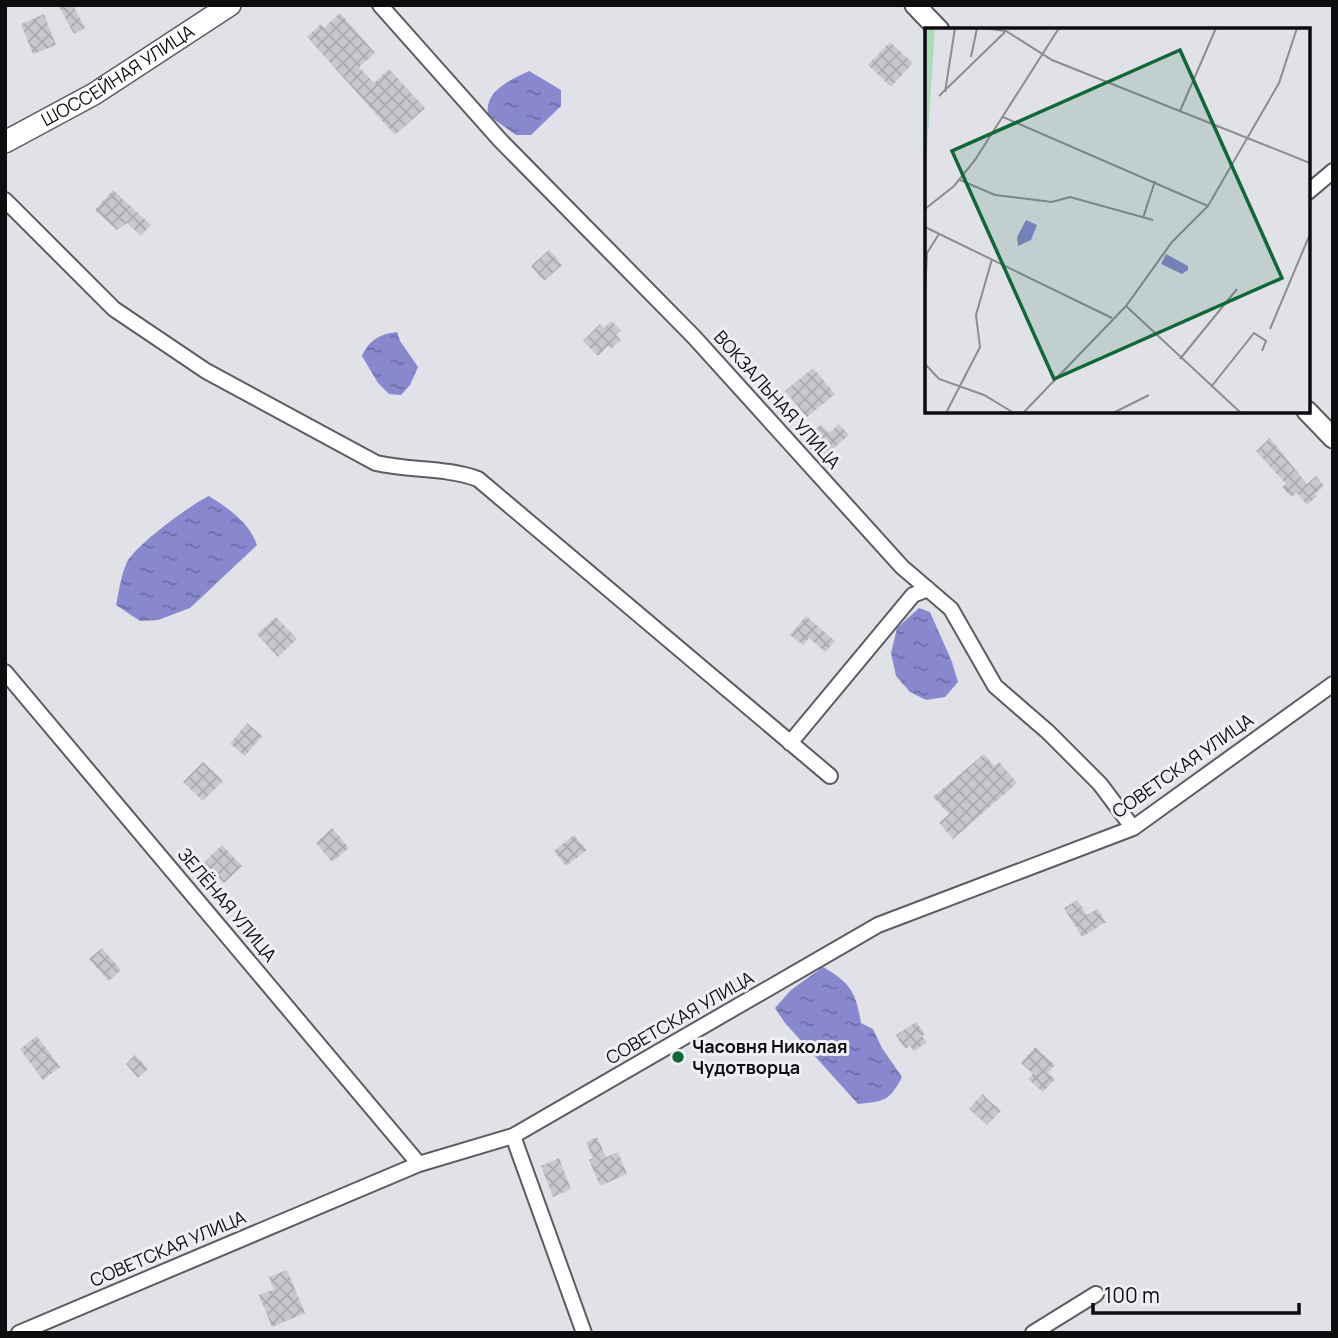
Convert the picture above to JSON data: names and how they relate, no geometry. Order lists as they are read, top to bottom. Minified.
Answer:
{"streets":{"main road":["ШОССЕЙНАЯ УЛИЦА"],"street":["ВОКЗАЛЬНАЯ УЛИЦА","СОВЕТСКАЯ УЛИЦА","ЗЕЛЁНАЯ УЛИЦА"]},"crossings":[["ВОКЗАЛЬНАЯ УЛИЦА","СОВЕТСКАЯ УЛИЦА"],["СОВЕТСКАЯ УЛИЦА","ЗЕЛЁНАЯ УЛИЦА"]],"places":["Часовня Николая Чудотворца"],"scale_bar":"100 m"}
